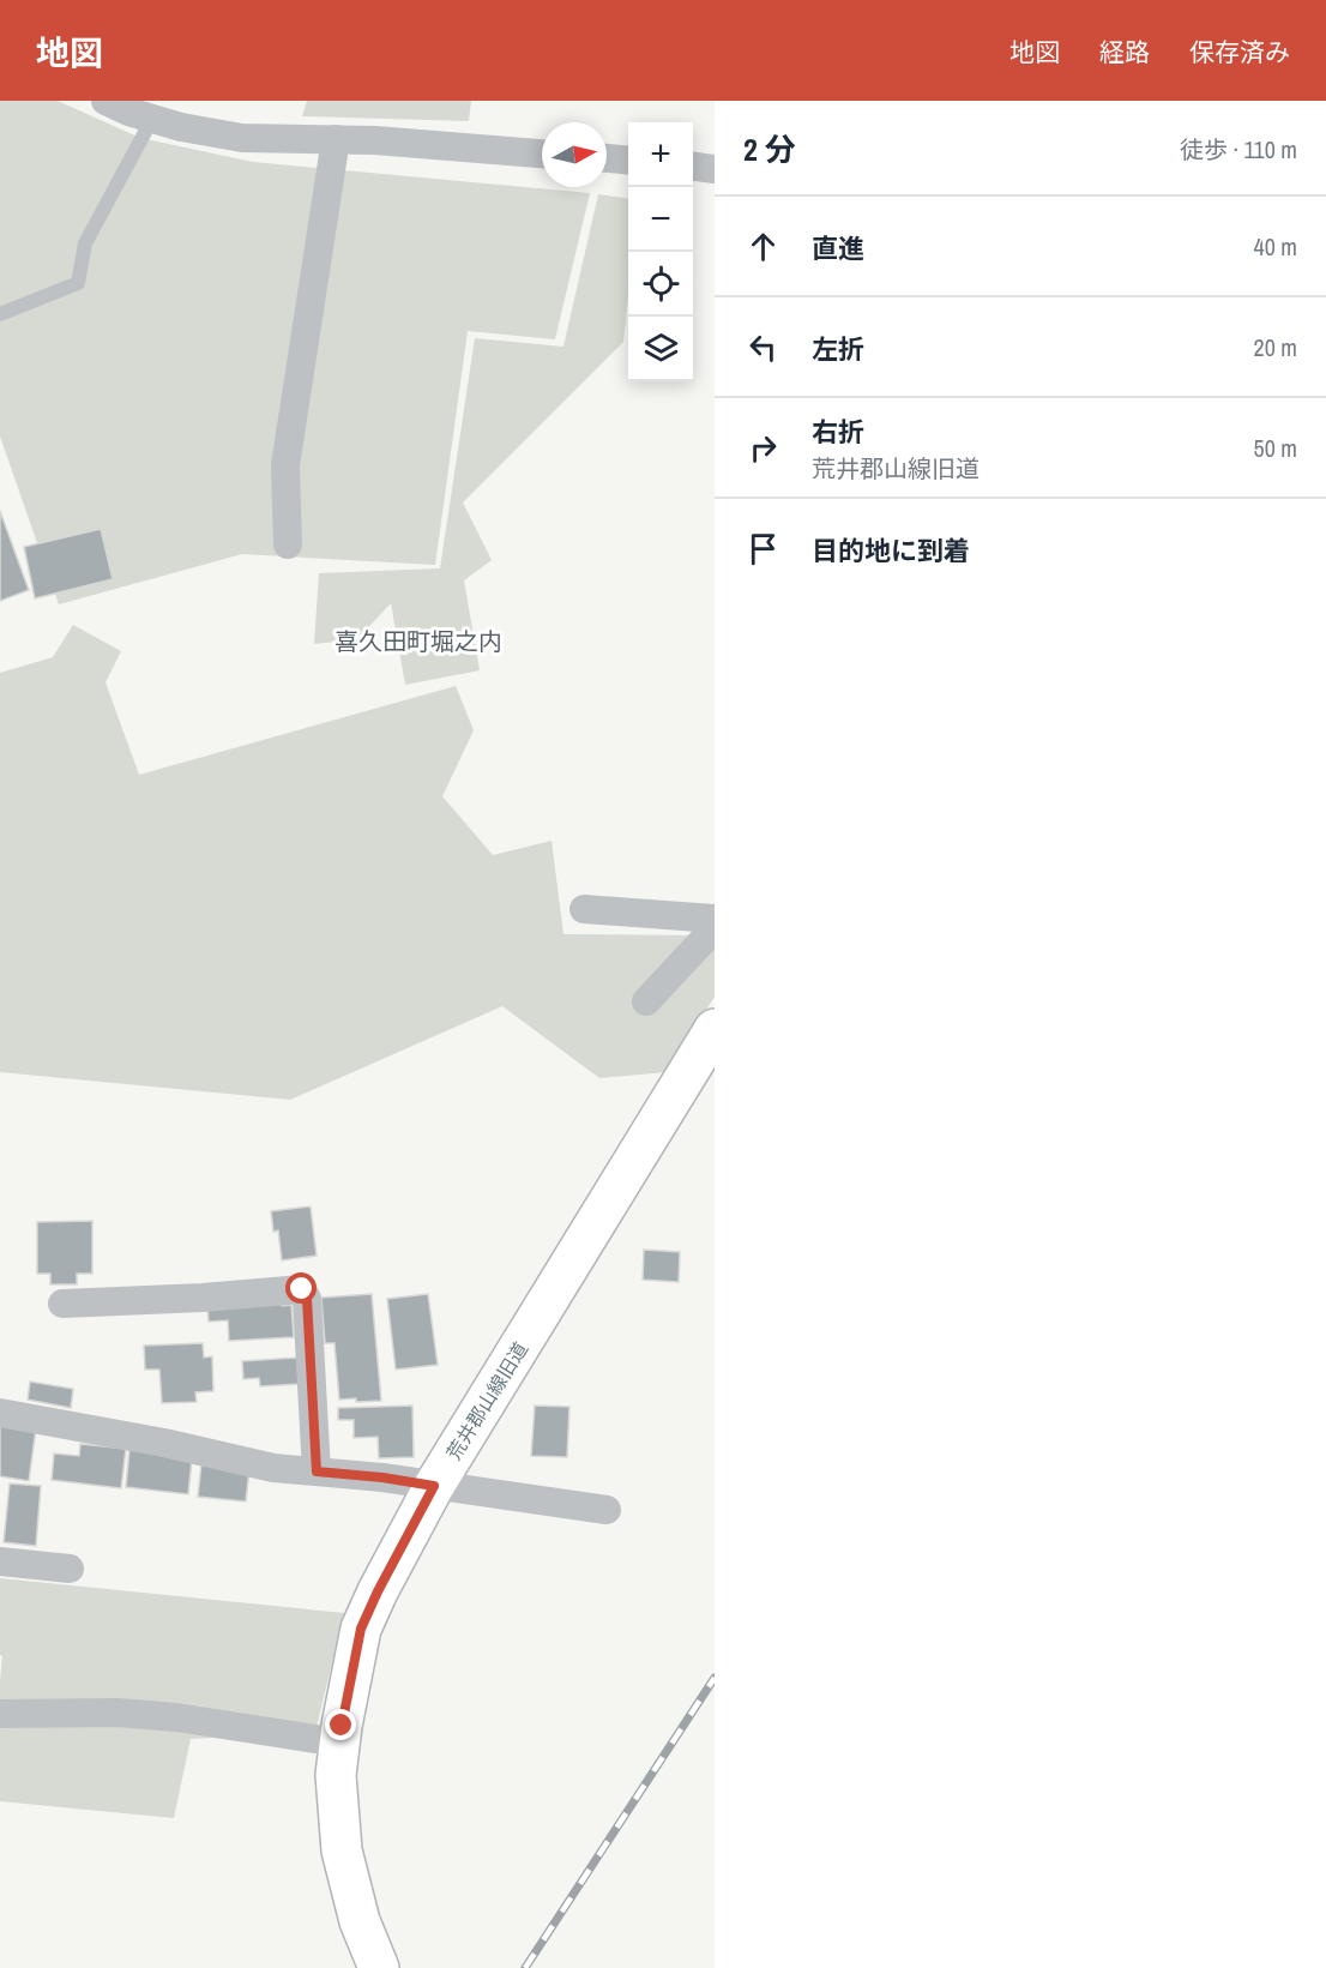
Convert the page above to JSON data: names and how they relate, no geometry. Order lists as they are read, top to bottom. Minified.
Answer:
{"streets":{"street":["荒井郡山線旧道"]},"districts":["喜久田町堀之内"],"north":"right","page":{"header":"地図","nav":["地図","経路","保存済み"],"heading":["2 分","徒歩 · 110 m"],"map_buttons":["+","−"],"list":[["直進","40 m"],["左折","20 m"],["右折","荒井郡山線旧道","50 m"],"目的地に到着"]}}
